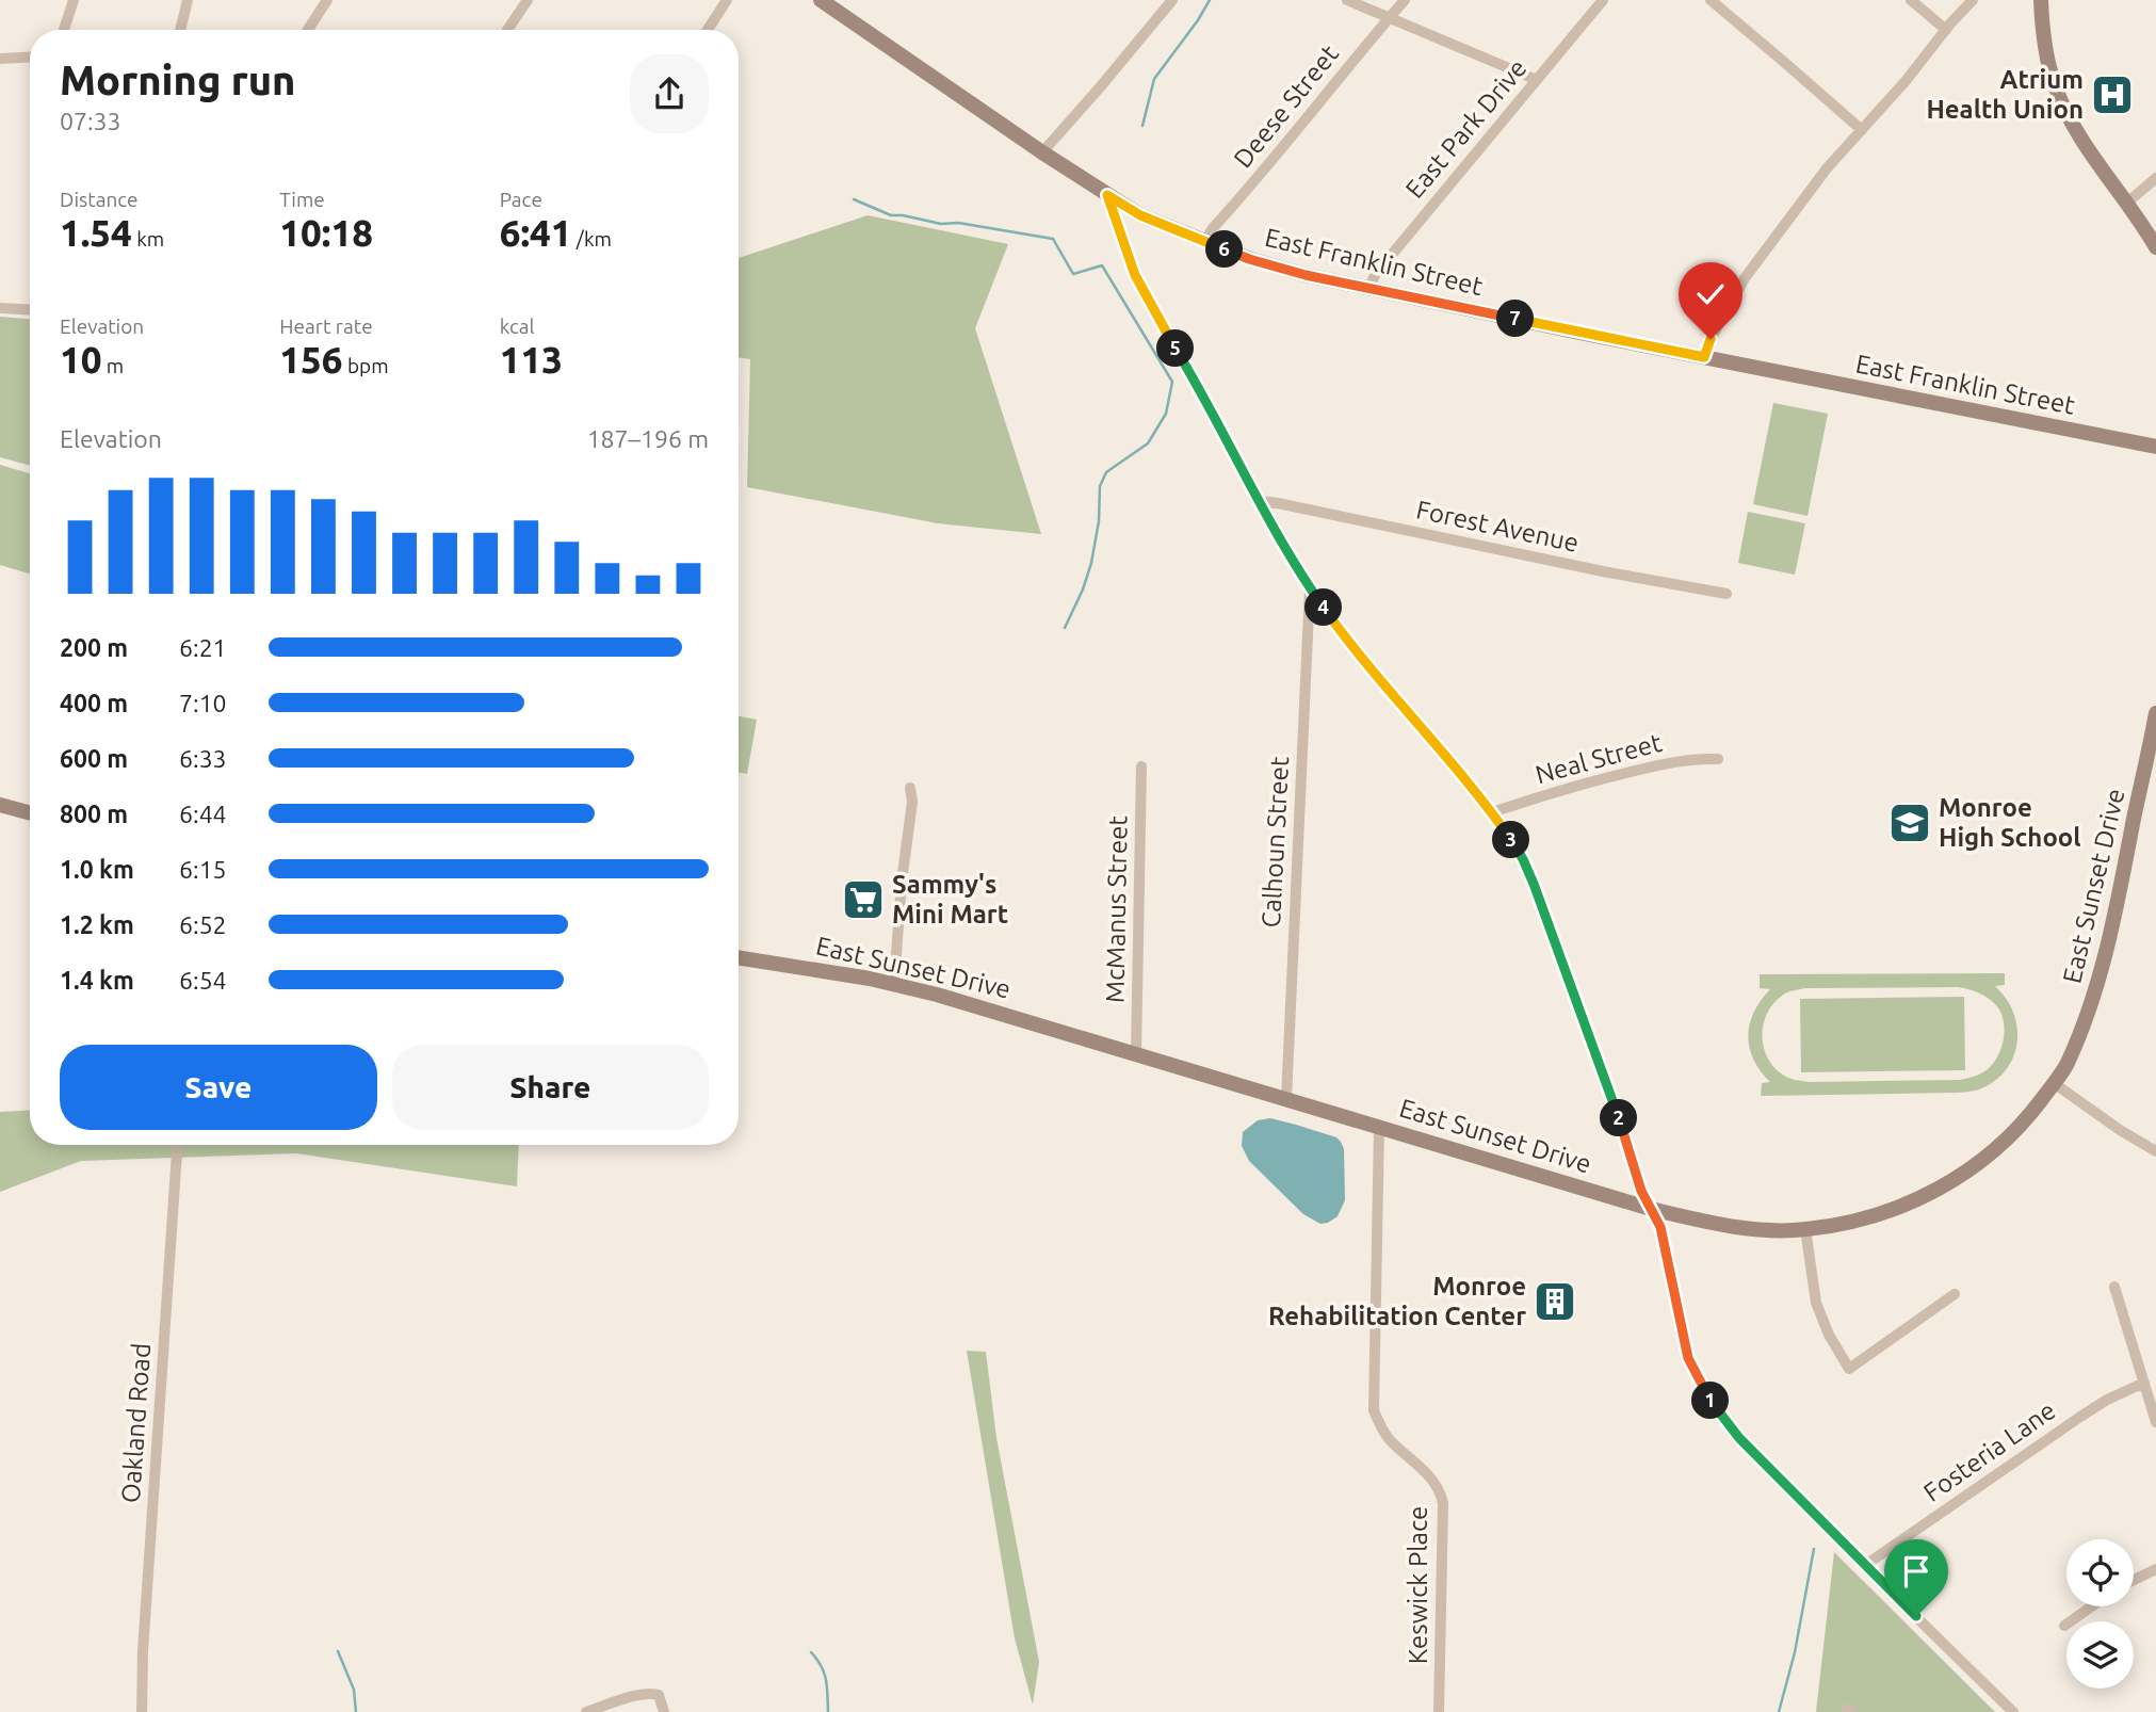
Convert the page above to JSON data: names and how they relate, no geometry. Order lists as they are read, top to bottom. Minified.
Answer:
{"streets":{"street":["Deese Street","East Park Drive","East Franklin Street","Forest Avenue","Neal Street","Calhoun Street","East Sunset Drive","McManus Street","Oakland Road","Fosteria Lane","Keswick Place"]},"crossings":[["Deese Street","East Franklin Street"],["East Park Drive","East Franklin Street"],["Calhoun Street","East Sunset Drive"],["East Sunset Drive","McManus Street"],["East Sunset Drive","Keswick Place"]],"places":{"hospital":["Atrium Health Union"],"school or university":["Monroe High School"],"supermarket":["Sammy's Mini Mart"],"building":["Monroe Rehabilitation Center"]},"page":{"heading":["Morning run","07:33"],"stats":[["Distance","1.54 km"],["Time","10:18"],["Pace","6:41 /km"],["Elevation","10 m"],["Heart rate","156 bpm"],["kcal","113"]],"pins":["6","7","5","4","3","2","1"],"chart":["Elevation","187–196 m"],"list":[{"name":"200 m","note":"6:21"},{"name":"400 m","note":"7:10"},{"name":"600 m","note":"6:33"},{"name":"800 m","note":"6:44"},{"name":"1.0 km","note":"6:15"},{"name":"1.2 km","note":"6:52"},{"name":"1.4 km","note":"6:54"}],"buttons":["Save","Share"]}}
